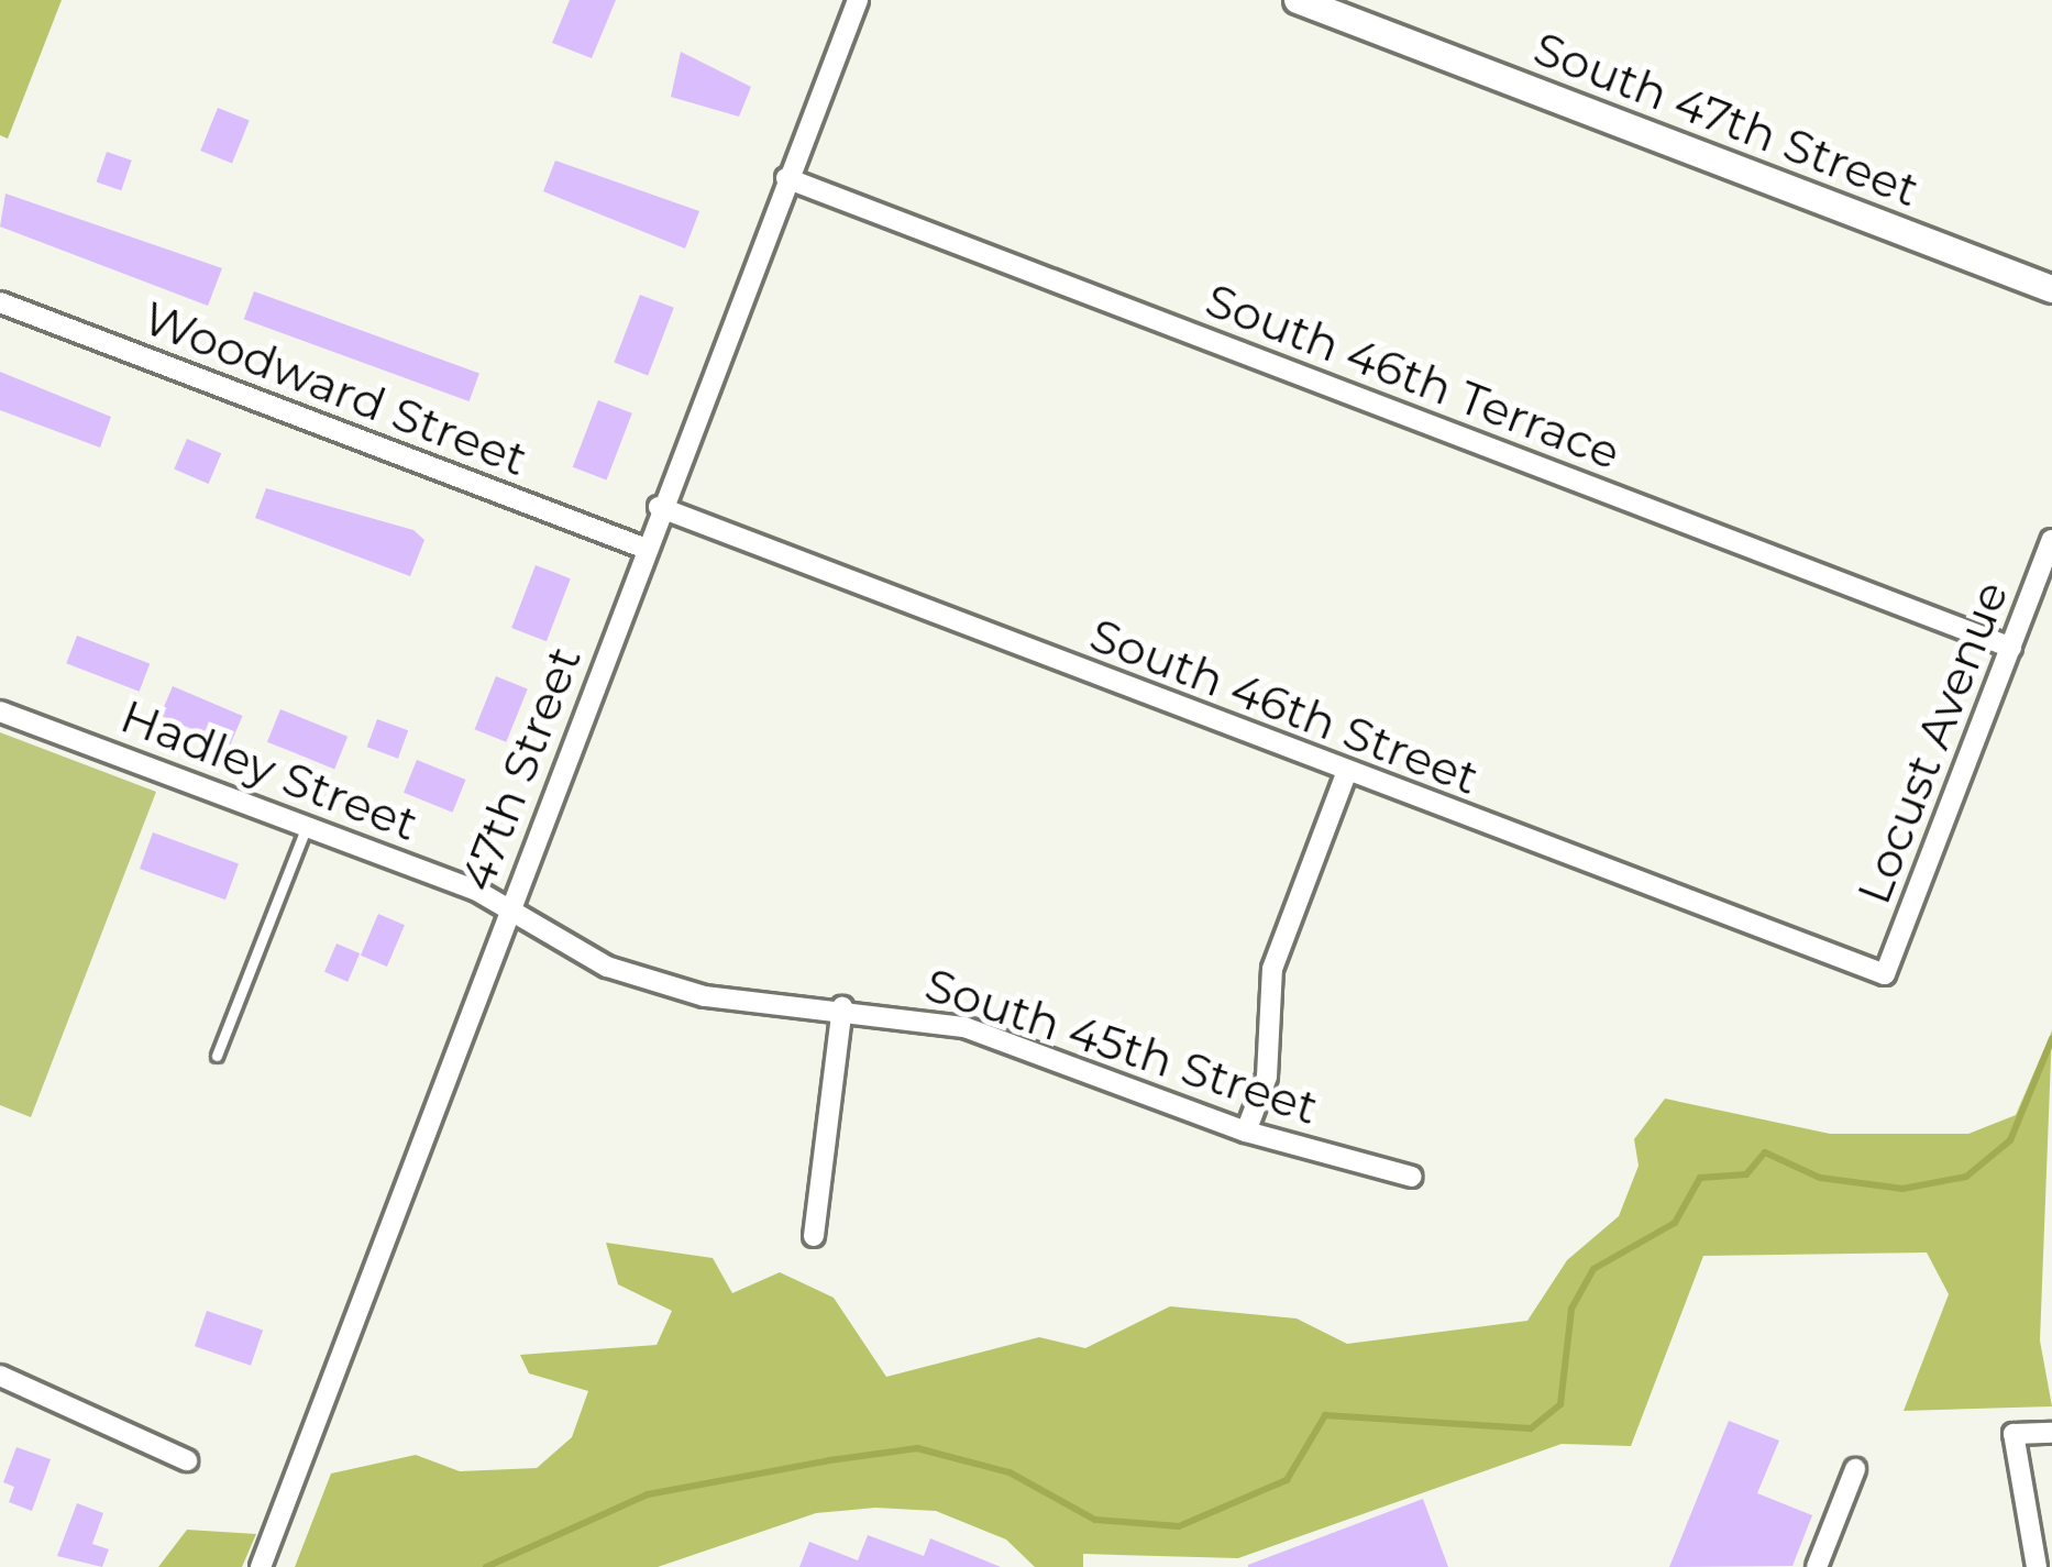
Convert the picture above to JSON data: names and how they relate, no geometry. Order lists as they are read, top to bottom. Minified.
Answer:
{"streets":{"main road":["South 47th Street"],"street":["South 46th Terrace","Woodward Street","South 46th Street","Locust Avenue","47th Street","Hadley Street","South 45th Street"]},"crossings":[["South 46th Terrace","Locust Avenue"],["South 46th Terrace","47th Street"],["Woodward Street","47th Street"],["South 46th Street","Locust Avenue"],["South 46th Street","47th Street"],["47th Street","Hadley Street"],["47th Street","South 45th Street"],["Hadley Street","South 45th Street"]]}
